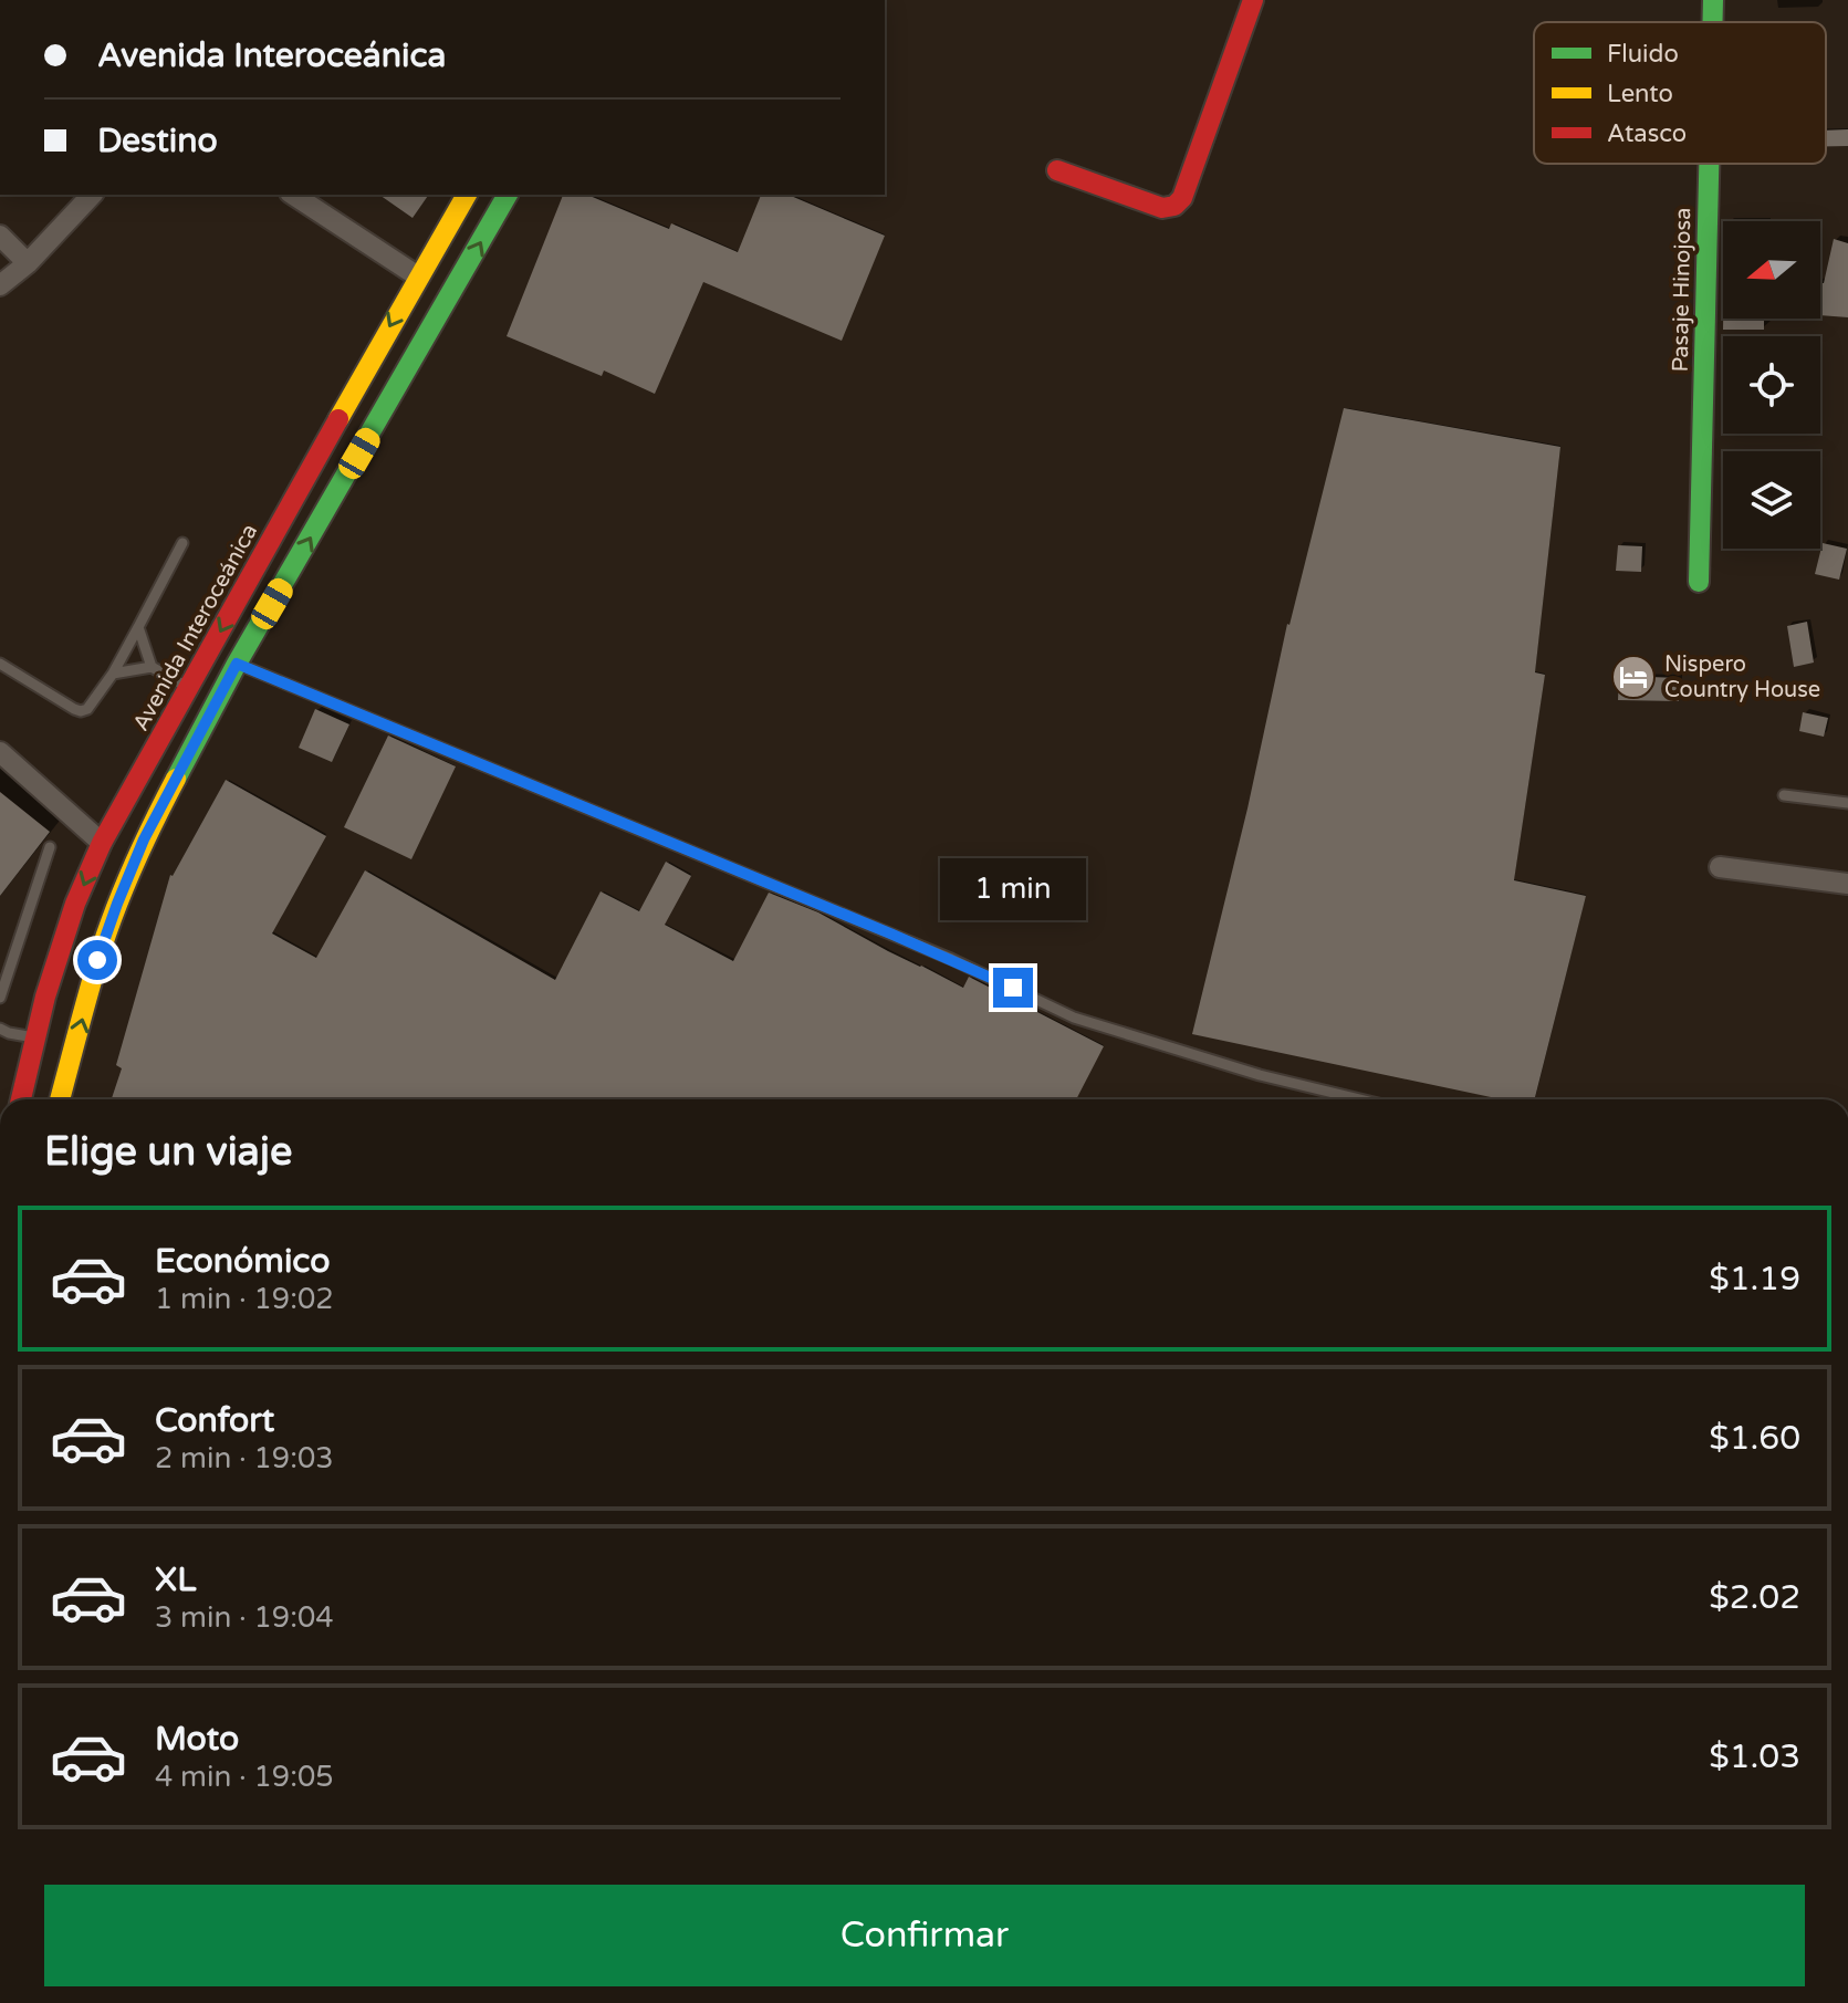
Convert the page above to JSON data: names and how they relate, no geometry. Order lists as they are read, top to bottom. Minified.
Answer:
{"streets":{"main road":["Pasaje Hinojosa","Avenida Interoceánica"]},"places":{"hotel":["Nispero Country House"]},"legend":["Fluido","Lento","Atasco"],"north":"left","page":{"banner":["Avenida Interoceánica","Destino"],"bubble":"1 min","heading":"Elige un viaje","list":[{"name":"Económico","note":"1 min · 19:02","value":"$1.19"},{"name":"Confort","note":"2 min · 19:03","value":"$1.60"},{"name":"XL","note":"3 min · 19:04","value":"$2.02"},{"name":"Moto","note":"4 min · 19:05","value":"$1.03"}],"buttons":"Confirmar"}}
